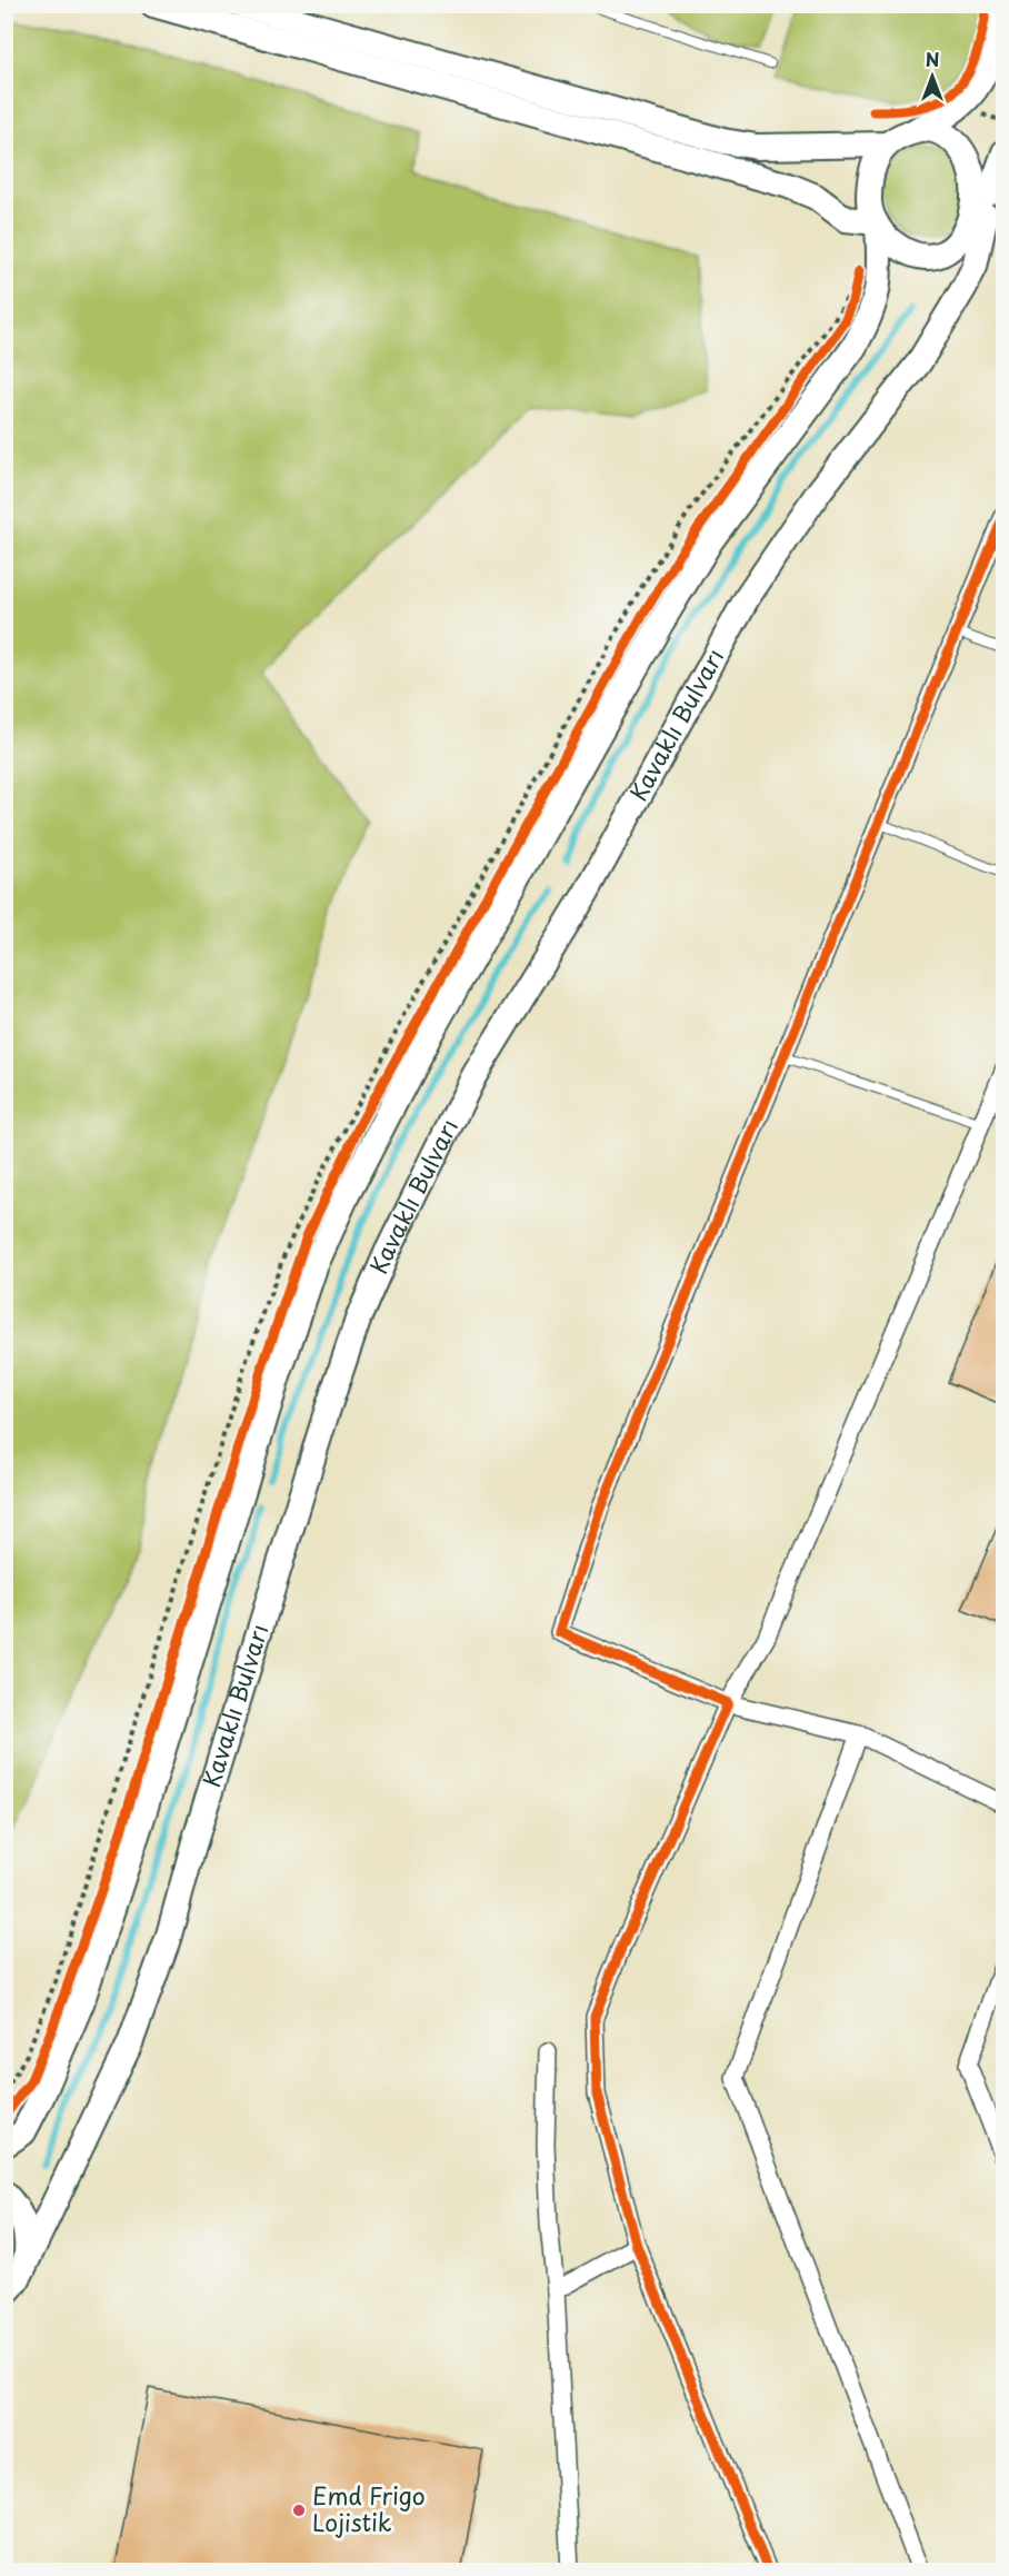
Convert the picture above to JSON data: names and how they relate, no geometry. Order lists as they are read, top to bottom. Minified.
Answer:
{"streets":{"main road":["Kavaklı Bulvarı"]},"places":["Emd Frigo Lojistik"],"north":"top"}
